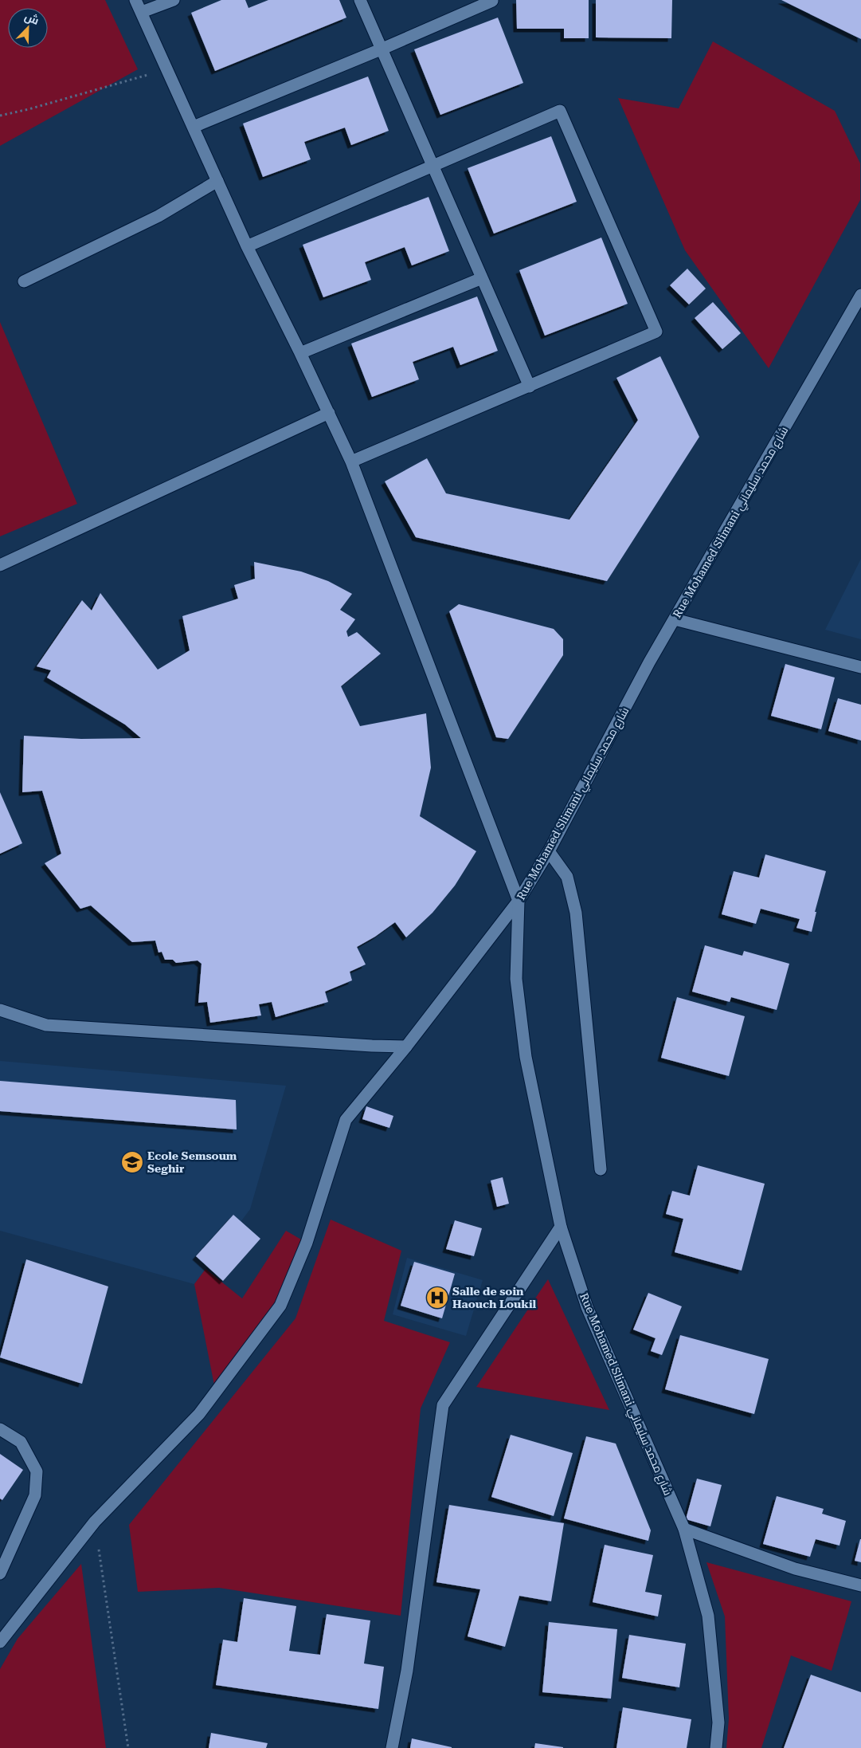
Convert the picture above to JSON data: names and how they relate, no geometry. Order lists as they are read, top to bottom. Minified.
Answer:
{"streets":{"street":["Rue Mohamed Slimani شارع محمد سليماني"]},"places":{"school or university":["Ecole Semsoum Seghir"],"hospital":["Salle de soin Haouch Loukil"]},"north":"top right"}
